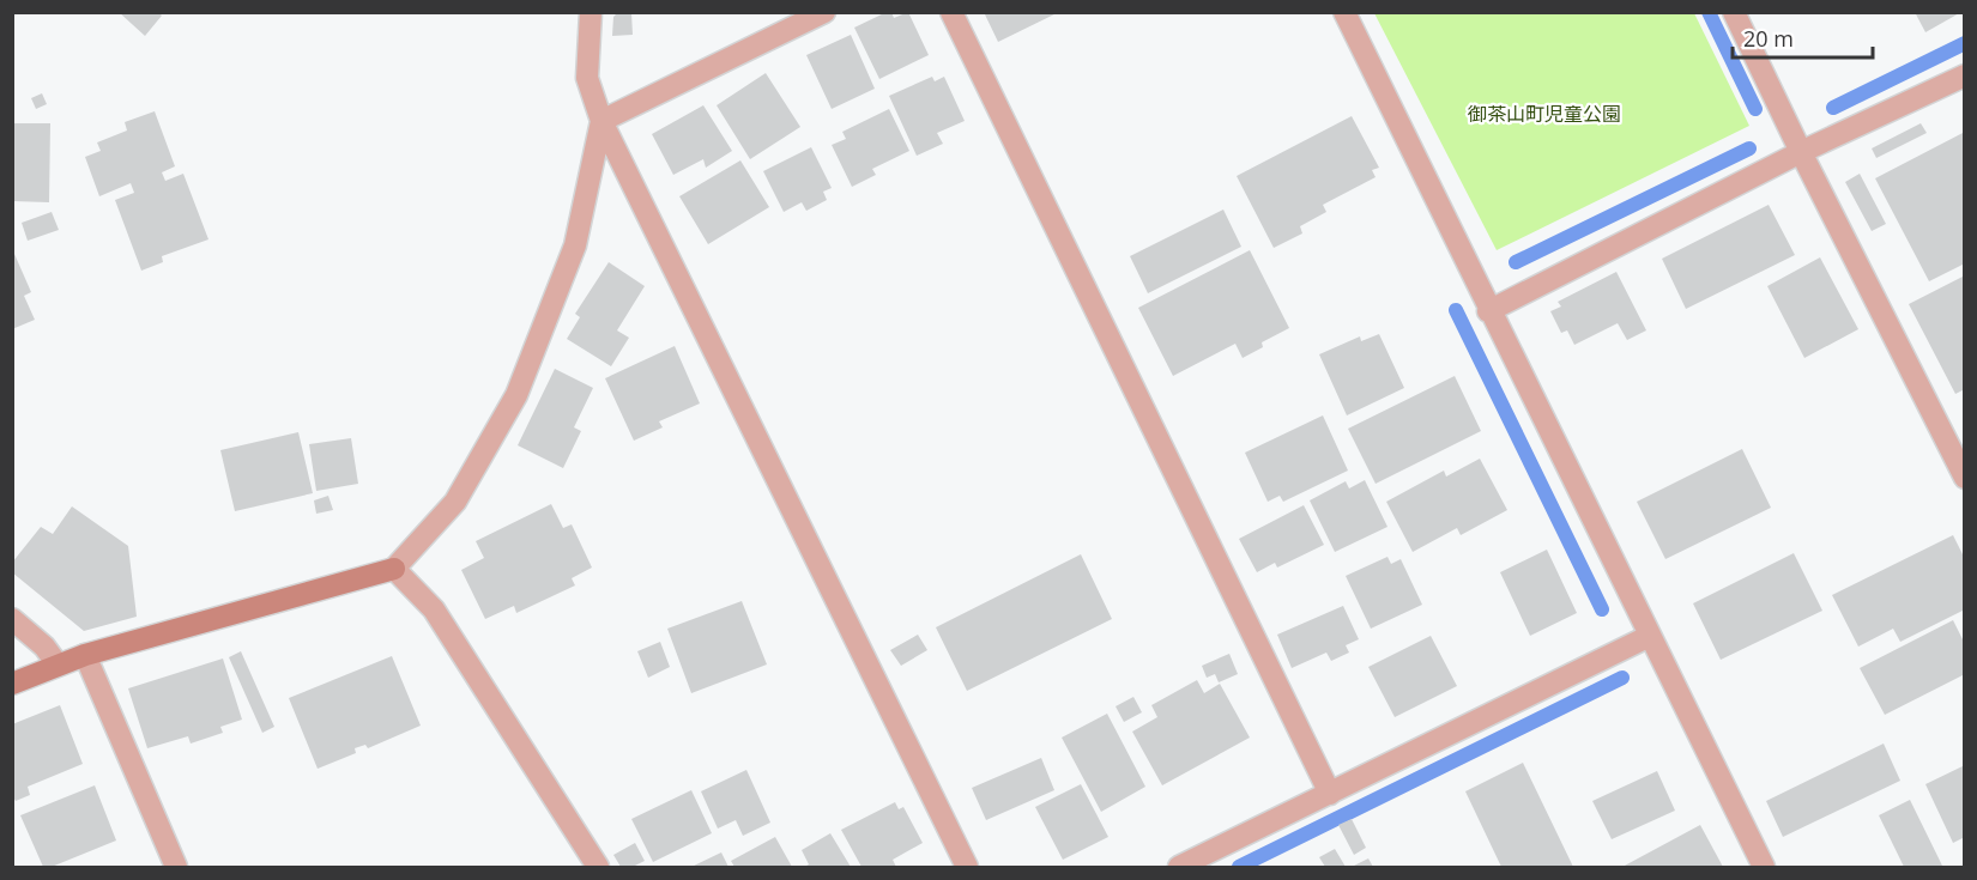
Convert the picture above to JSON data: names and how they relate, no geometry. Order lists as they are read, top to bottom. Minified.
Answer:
{"parks":["御茶山町児童公園"],"scale_bar":"20 m"}
